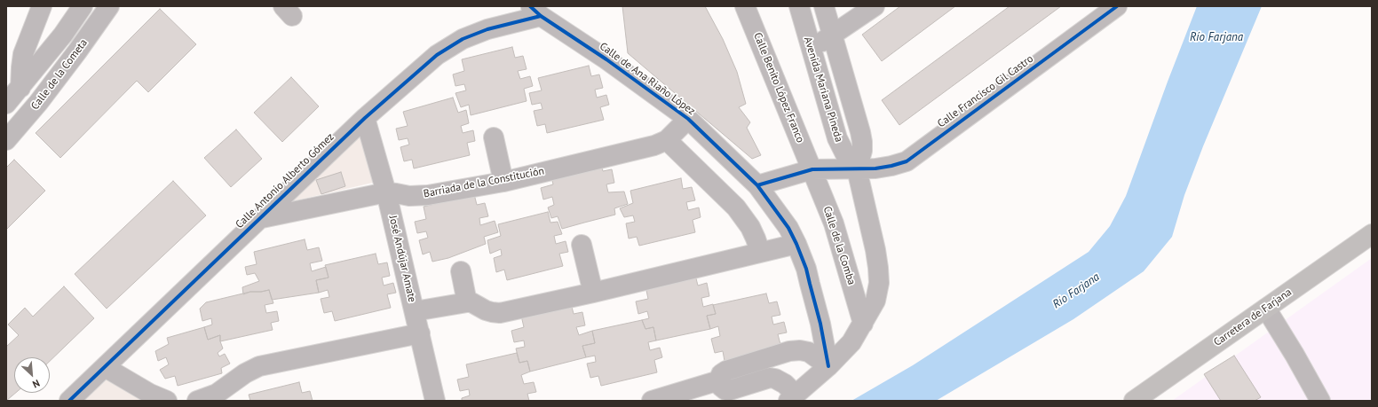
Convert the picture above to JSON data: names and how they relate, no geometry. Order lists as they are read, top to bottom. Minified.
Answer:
{"streets":{"main road":["Carretera de Farjana"],"street":["Calle de la Cometa","Calle de Ana Riaño López","Calle Benito López Franco","Avenida Mariana Pineda","Calle Francisco Gil Castro","Calle Antonio Alberto Gómez","Barriada de la Constitución","Calle de la Comba","José Andújar Amate"]},"crossings":[["Calle de Ana Riaño López","Avenida Mariana Pineda"],["Calle de Ana Riaño López","Calle Francisco Gil Castro"],["Calle de Ana Riaño López","Calle Antonio Alberto Gómez"],["Calle de Ana Riaño López","Barriada de la Constitución"],["Calle Benito López Franco","Calle Francisco Gil Castro"],["Calle Benito López Franco","Calle de la Comba"],["Avenida Mariana Pineda","Calle Francisco Gil Castro"],["Avenida Mariana Pineda","Calle de la Comba"],["Calle Francisco Gil Castro","Calle de la Comba"],["Calle Antonio Alberto Gómez","Barriada de la Constitución"],["Calle Antonio Alberto Gómez","José Andújar Amate"],["Barriada de la Constitución","José Andújar Amate"]],"water":["Río Farjana"],"north":"bottom right"}
